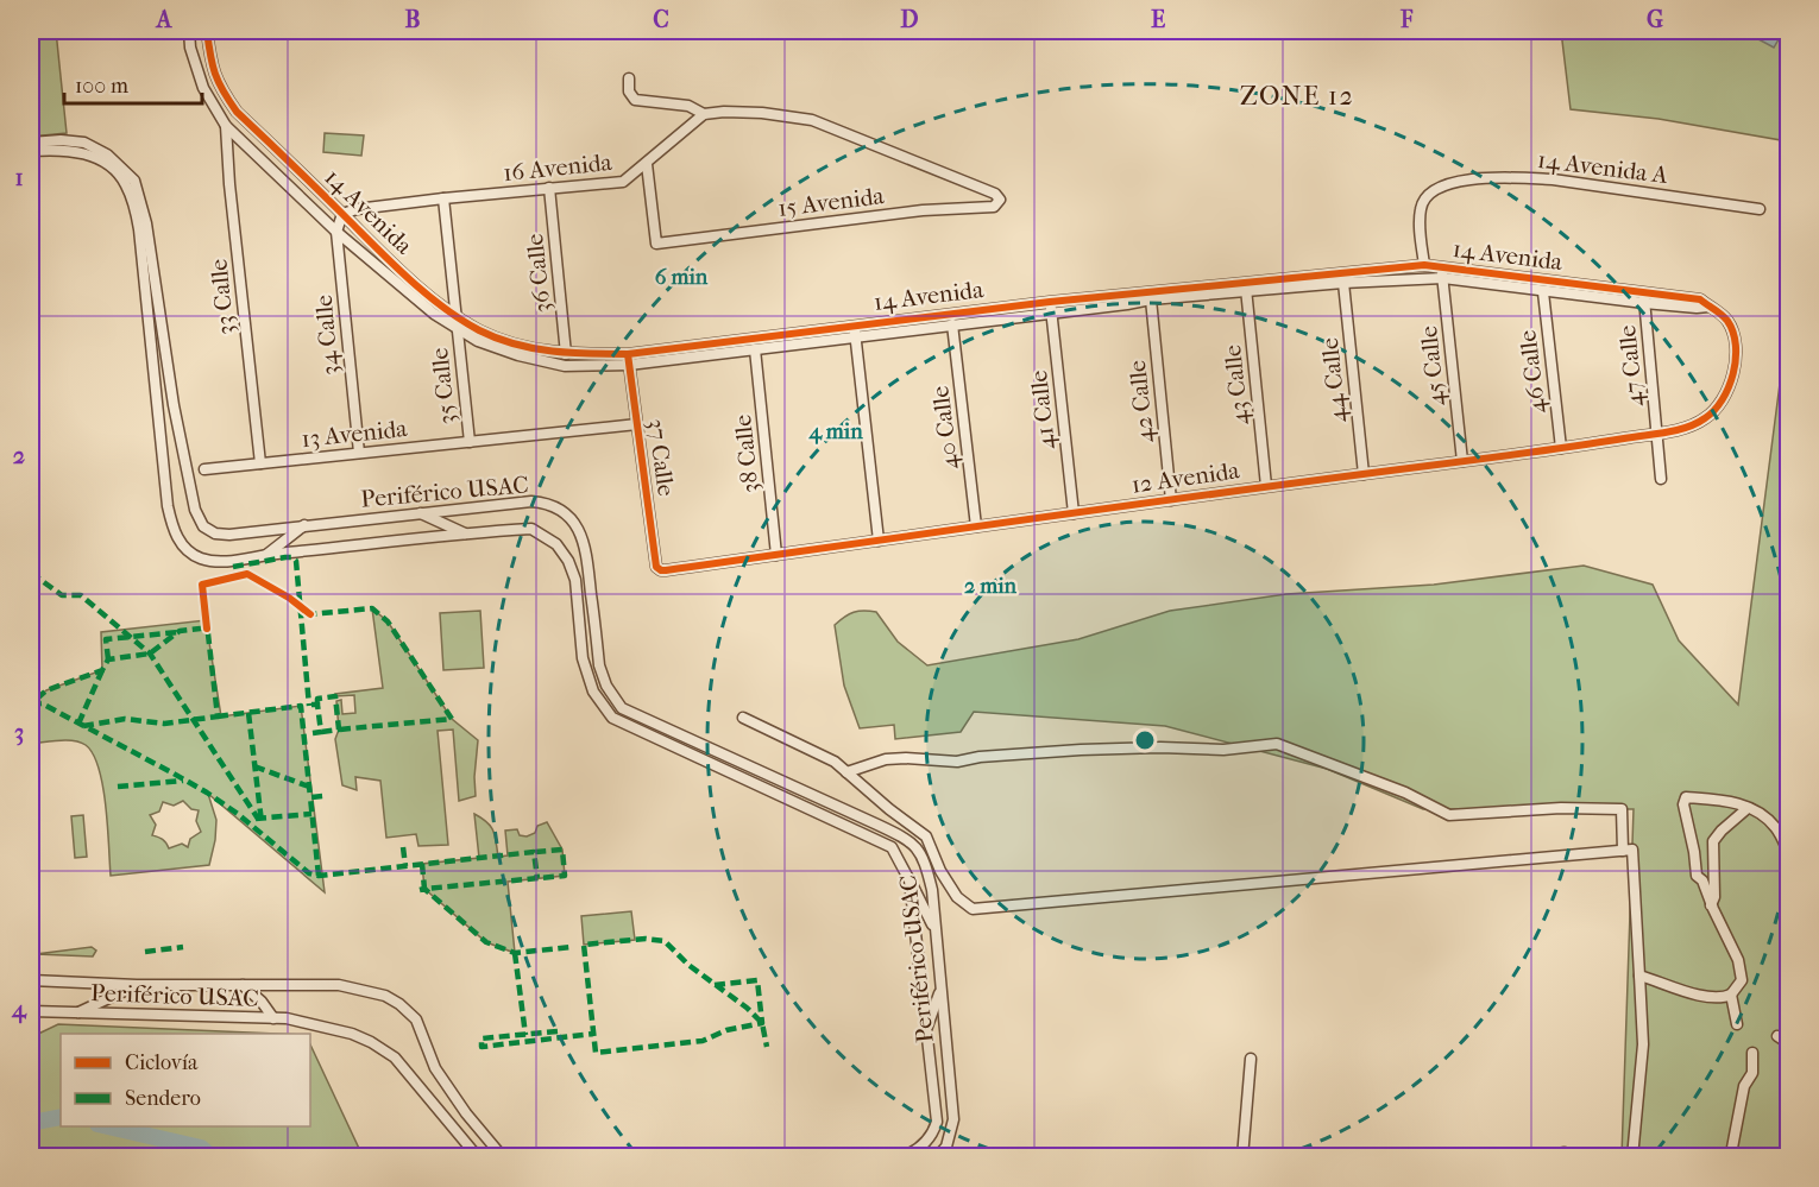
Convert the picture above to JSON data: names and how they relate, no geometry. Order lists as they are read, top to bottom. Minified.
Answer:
{"streets":{"street":["16 Avenida","14 Avenida A","15 Avenida","14 Avenida","36 Calle","33 Calle","34 Calle","45 Calle","47 Calle","46 Calle","44 Calle","43 Calle","35 Calle","42 Calle","41 Calle","40 Calle","13 Avenida","38 Calle","37 Calle","12 Avenida","Periférico USAC"]},"crossings":[["16 Avenida","15 Avenida"],["16 Avenida","14 Avenida"],["16 Avenida","36 Calle"],["16 Avenida","34 Calle"],["16 Avenida","35 Calle"],["14 Avenida A","14 Avenida"],["14 Avenida","36 Calle"],["14 Avenida","33 Calle"],["14 Avenida","34 Calle"],["14 Avenida","45 Calle"],["14 Avenida","47 Calle"],["14 Avenida","46 Calle"],["14 Avenida","44 Calle"],["14 Avenida","43 Calle"],["14 Avenida","35 Calle"],["14 Avenida","42 Calle"],["14 Avenida","41 Calle"],["14 Avenida","40 Calle"],["14 Avenida","38 Calle"],["14 Avenida","37 Calle"],["14 Avenida","12 Avenida"],["33 Calle","13 Avenida"],["34 Calle","13 Avenida"],["45 Calle","12 Avenida"],["47 Calle","12 Avenida"],["46 Calle","12 Avenida"],["44 Calle","12 Avenida"],["43 Calle","12 Avenida"],["35 Calle","13 Avenida"],["42 Calle","12 Avenida"],["41 Calle","12 Avenida"],["40 Calle","12 Avenida"],["13 Avenida","37 Calle"],["38 Calle","12 Avenida"],["37 Calle","12 Avenida"]],"districts":["ZONE 12"],"legend":["Ciclovía","Sendero"],"scale_bar":"100 m","grid":{"columns":["A","B","C","D","E","F","G"],"rows":["1","2","3","4"]},"rings":["6 min","4 min","2 min"]}
